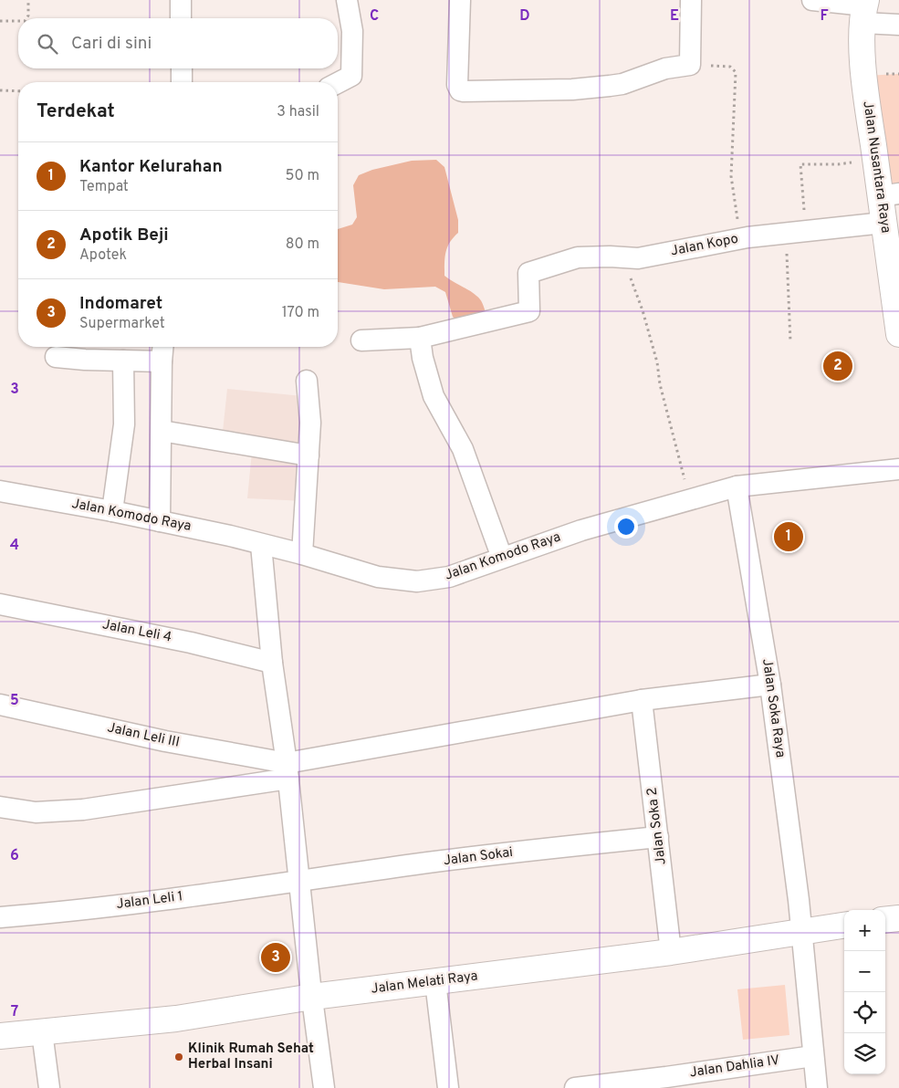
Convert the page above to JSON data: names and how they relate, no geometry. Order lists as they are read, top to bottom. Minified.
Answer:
{"streets":{"street":["Jalan Nusantara Raya","Jalan Kopo","Jalan Komodo Raya","Jalan Leli 4","Jalan Soka Raya","Jalan Leli III","Jalan Soka 2","Jalan Sokai","Jalan Leli 1","Jalan Melati Raya","Jalan Dahlia IV"]},"crossings":[["Jalan Nusantara Raya","Jalan Kopo"],["Jalan Komodo Raya","Jalan Soka Raya"],["Jalan Soka Raya","Jalan Melati Raya"],["Jalan Soka Raya","Jalan Dahlia IV"],["Jalan Soka 2","Jalan Sokai"],["Jalan Soka 2","Jalan Melati Raya"],["Jalan Sokai","Jalan Leli 1"]],"places":["Klinik Rumah Sehat Herbal Insani"],"page":{"search":"Cari di sini","heading":["Terdekat","3 hasil"],"list":[{"mark":"1","name":"Kantor Kelurahan","note":"Tempat","value":"50 m"},{"mark":"2","name":"Apotik Beji","note":"Apotek","value":"80 m"},{"mark":"3","name":"Indomaret","note":"Supermarket","value":"170 m"}],"pins":["2","1","3"],"map_buttons":["+","−"]},"grid":{"columns":["C","D","E","F"],"rows":["3","4","5","6","7"]}}
